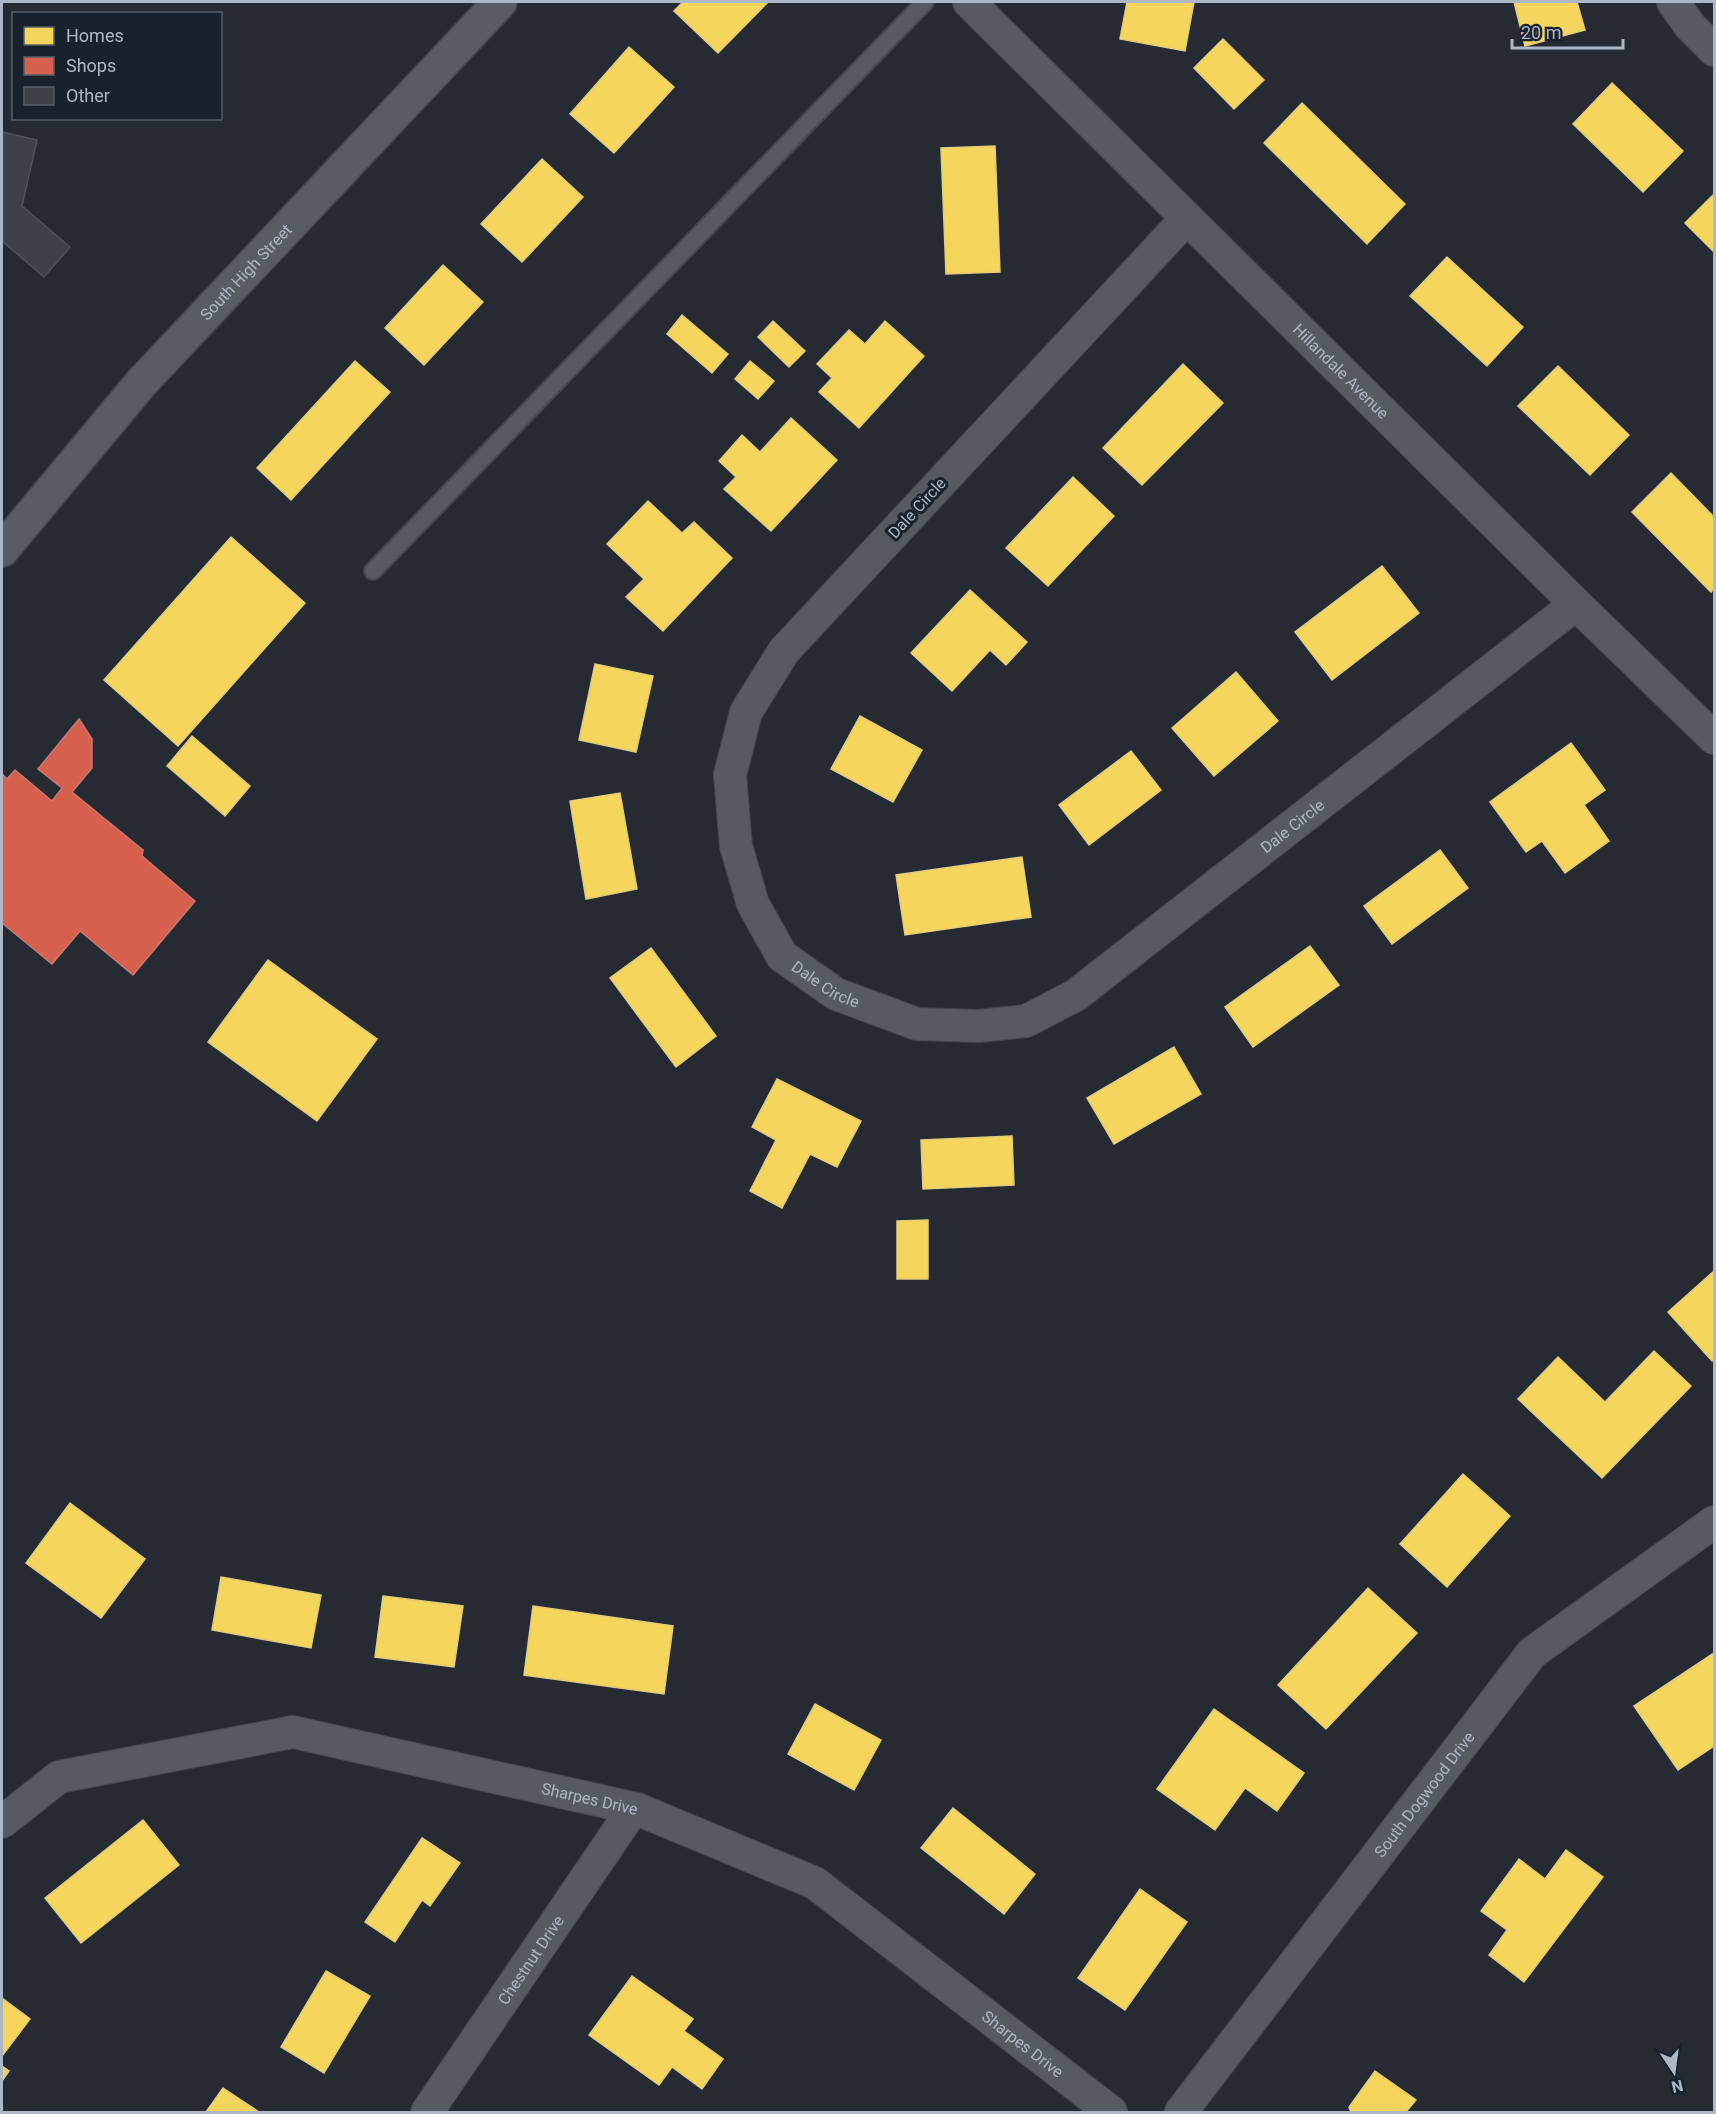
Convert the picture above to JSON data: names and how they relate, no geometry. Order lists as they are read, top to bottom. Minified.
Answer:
{"streets":{"main road":["South High Street"],"street":["Hillandale Avenue","Dale Circle","South Dogwood Drive","Sharpes Drive","Chestnut Drive"]},"crossings":[["Hillandale Avenue","Dale Circle"],["Sharpes Drive","Chestnut Drive"]],"legend":["Homes","Shops","Other"],"scale_bar":"20 m","north":"bottom"}
